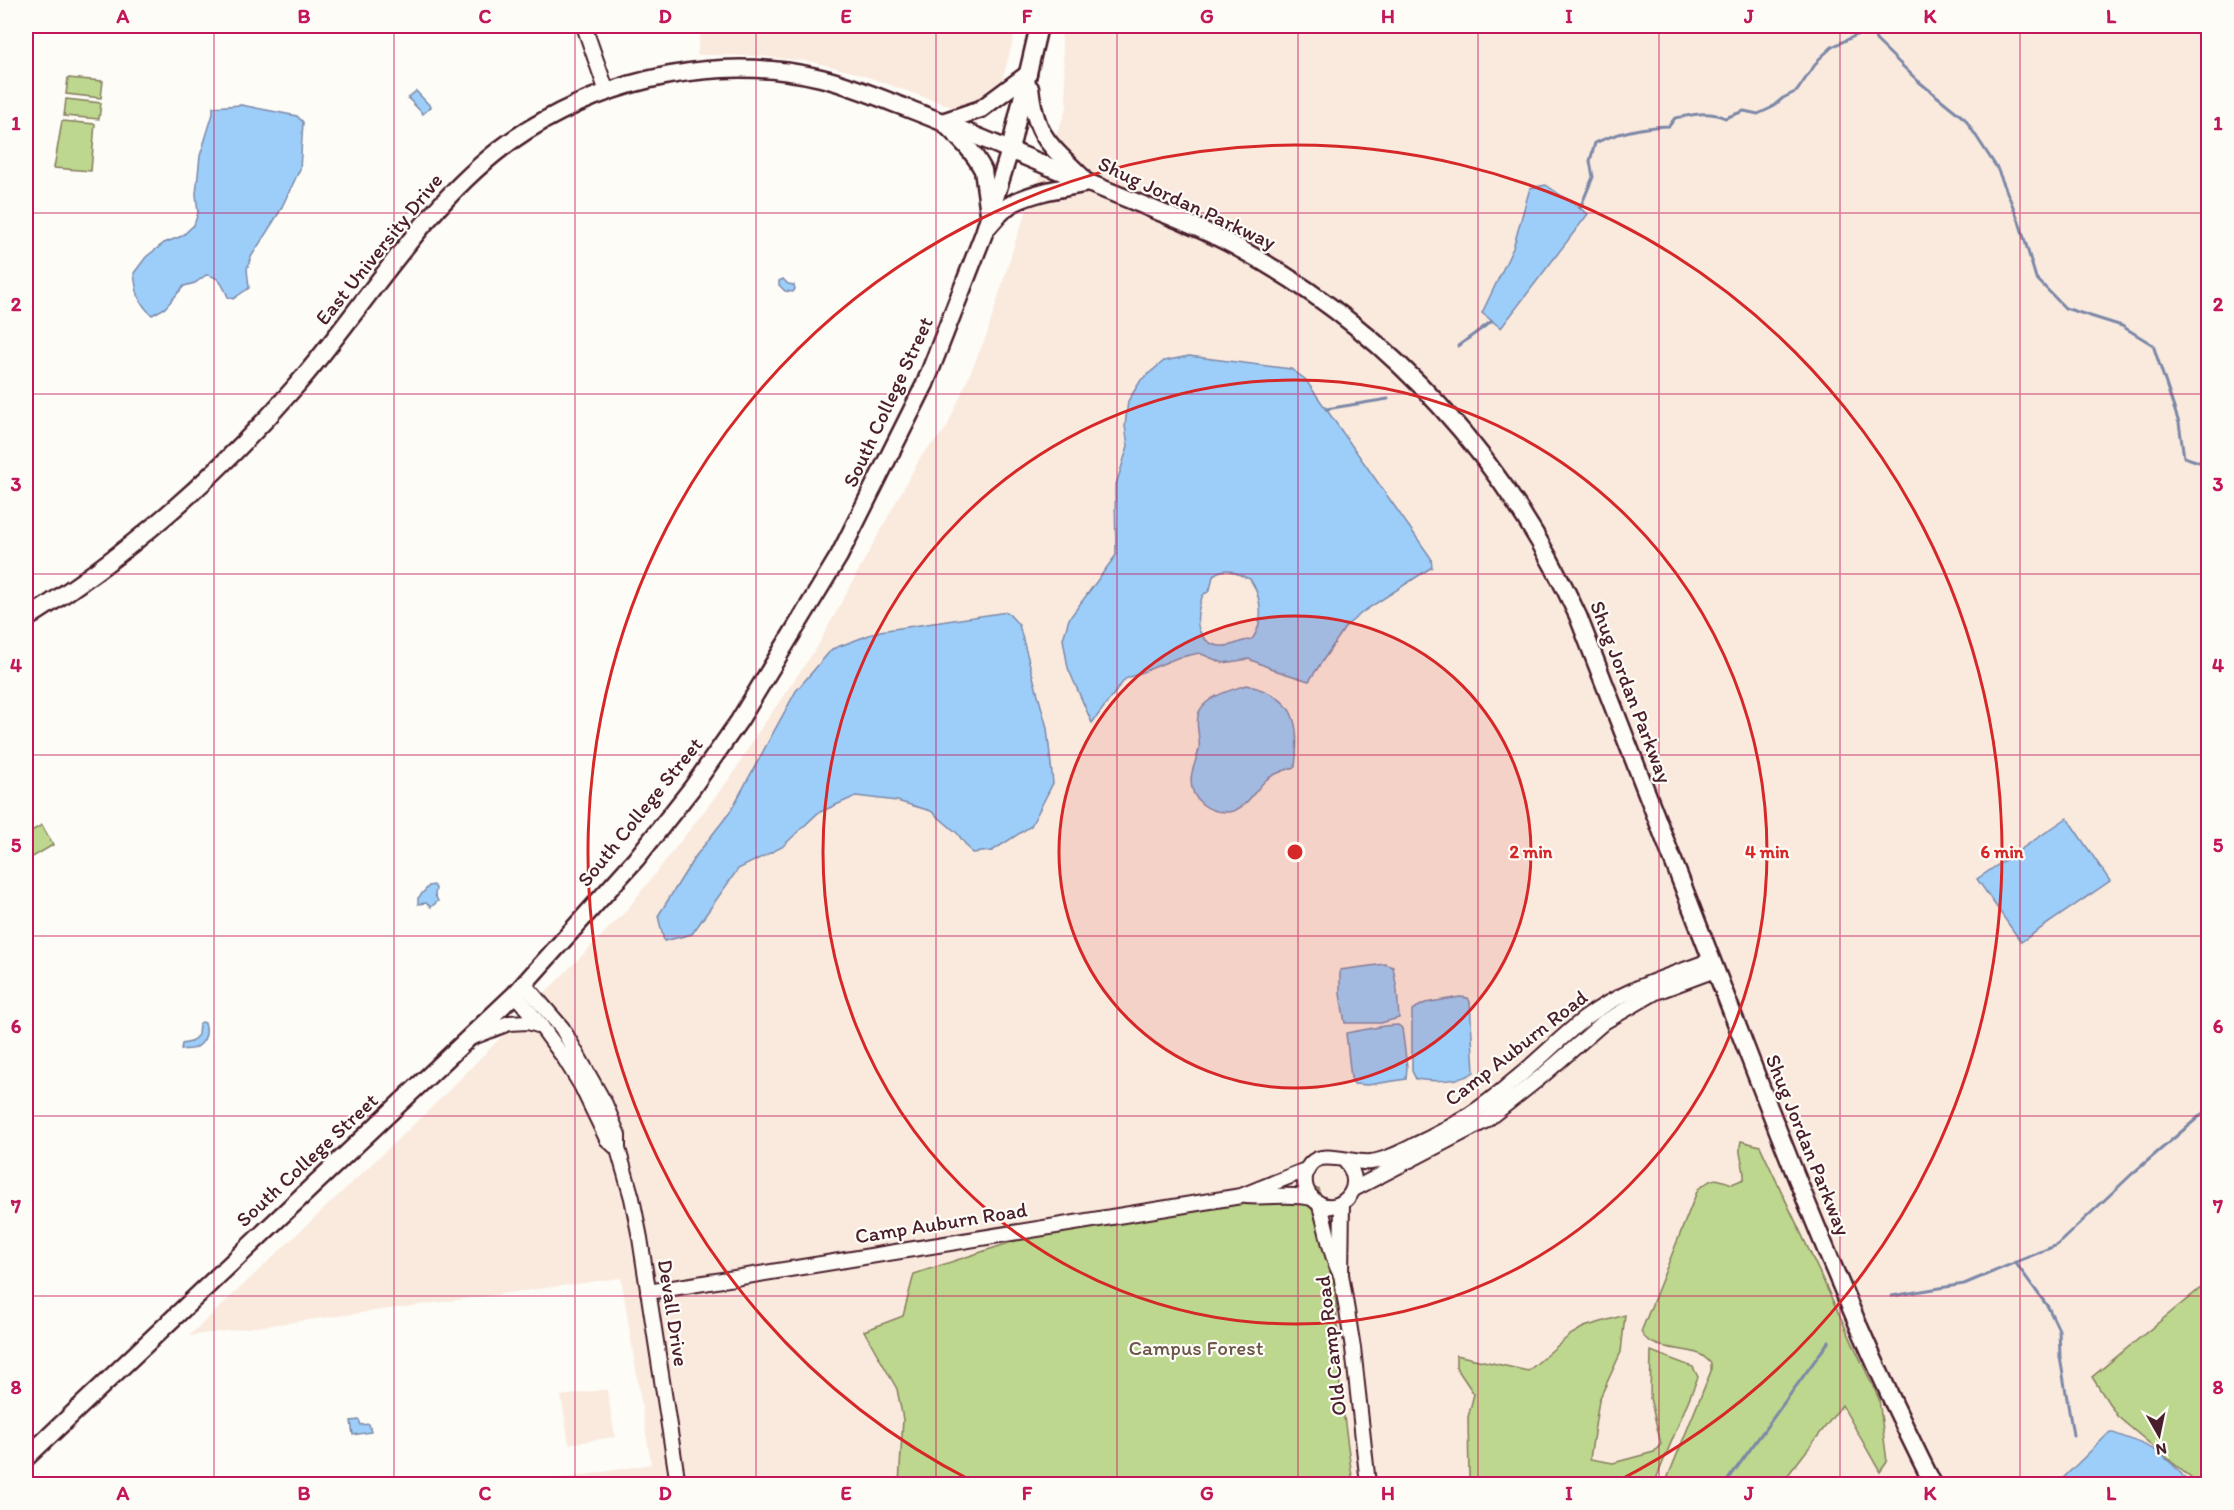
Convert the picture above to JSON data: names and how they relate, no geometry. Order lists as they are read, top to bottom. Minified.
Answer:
{"streets":{"main road":["Shug Jordan Parkway","East University Drive","South College Street"],"street":["Camp Auburn Road","Devall Drive","Old Camp Road"]},"crossings":[["Shug Jordan Parkway","East University Drive"],["Shug Jordan Parkway","South College Street"],["Shug Jordan Parkway","Camp Auburn Road"],["East University Drive","South College Street"],["South College Street","Devall Drive"],["Camp Auburn Road","Devall Drive"],["Camp Auburn Road","Old Camp Road"]],"parks":["Campus Forest"],"north":"bottom","grid":{"columns":["A","B","C","D","E","F","G","H","I","J","K","L"],"rows":["1","2","3","4","5","6","7","8"]},"rings":["2 min","4 min","6 min"]}
